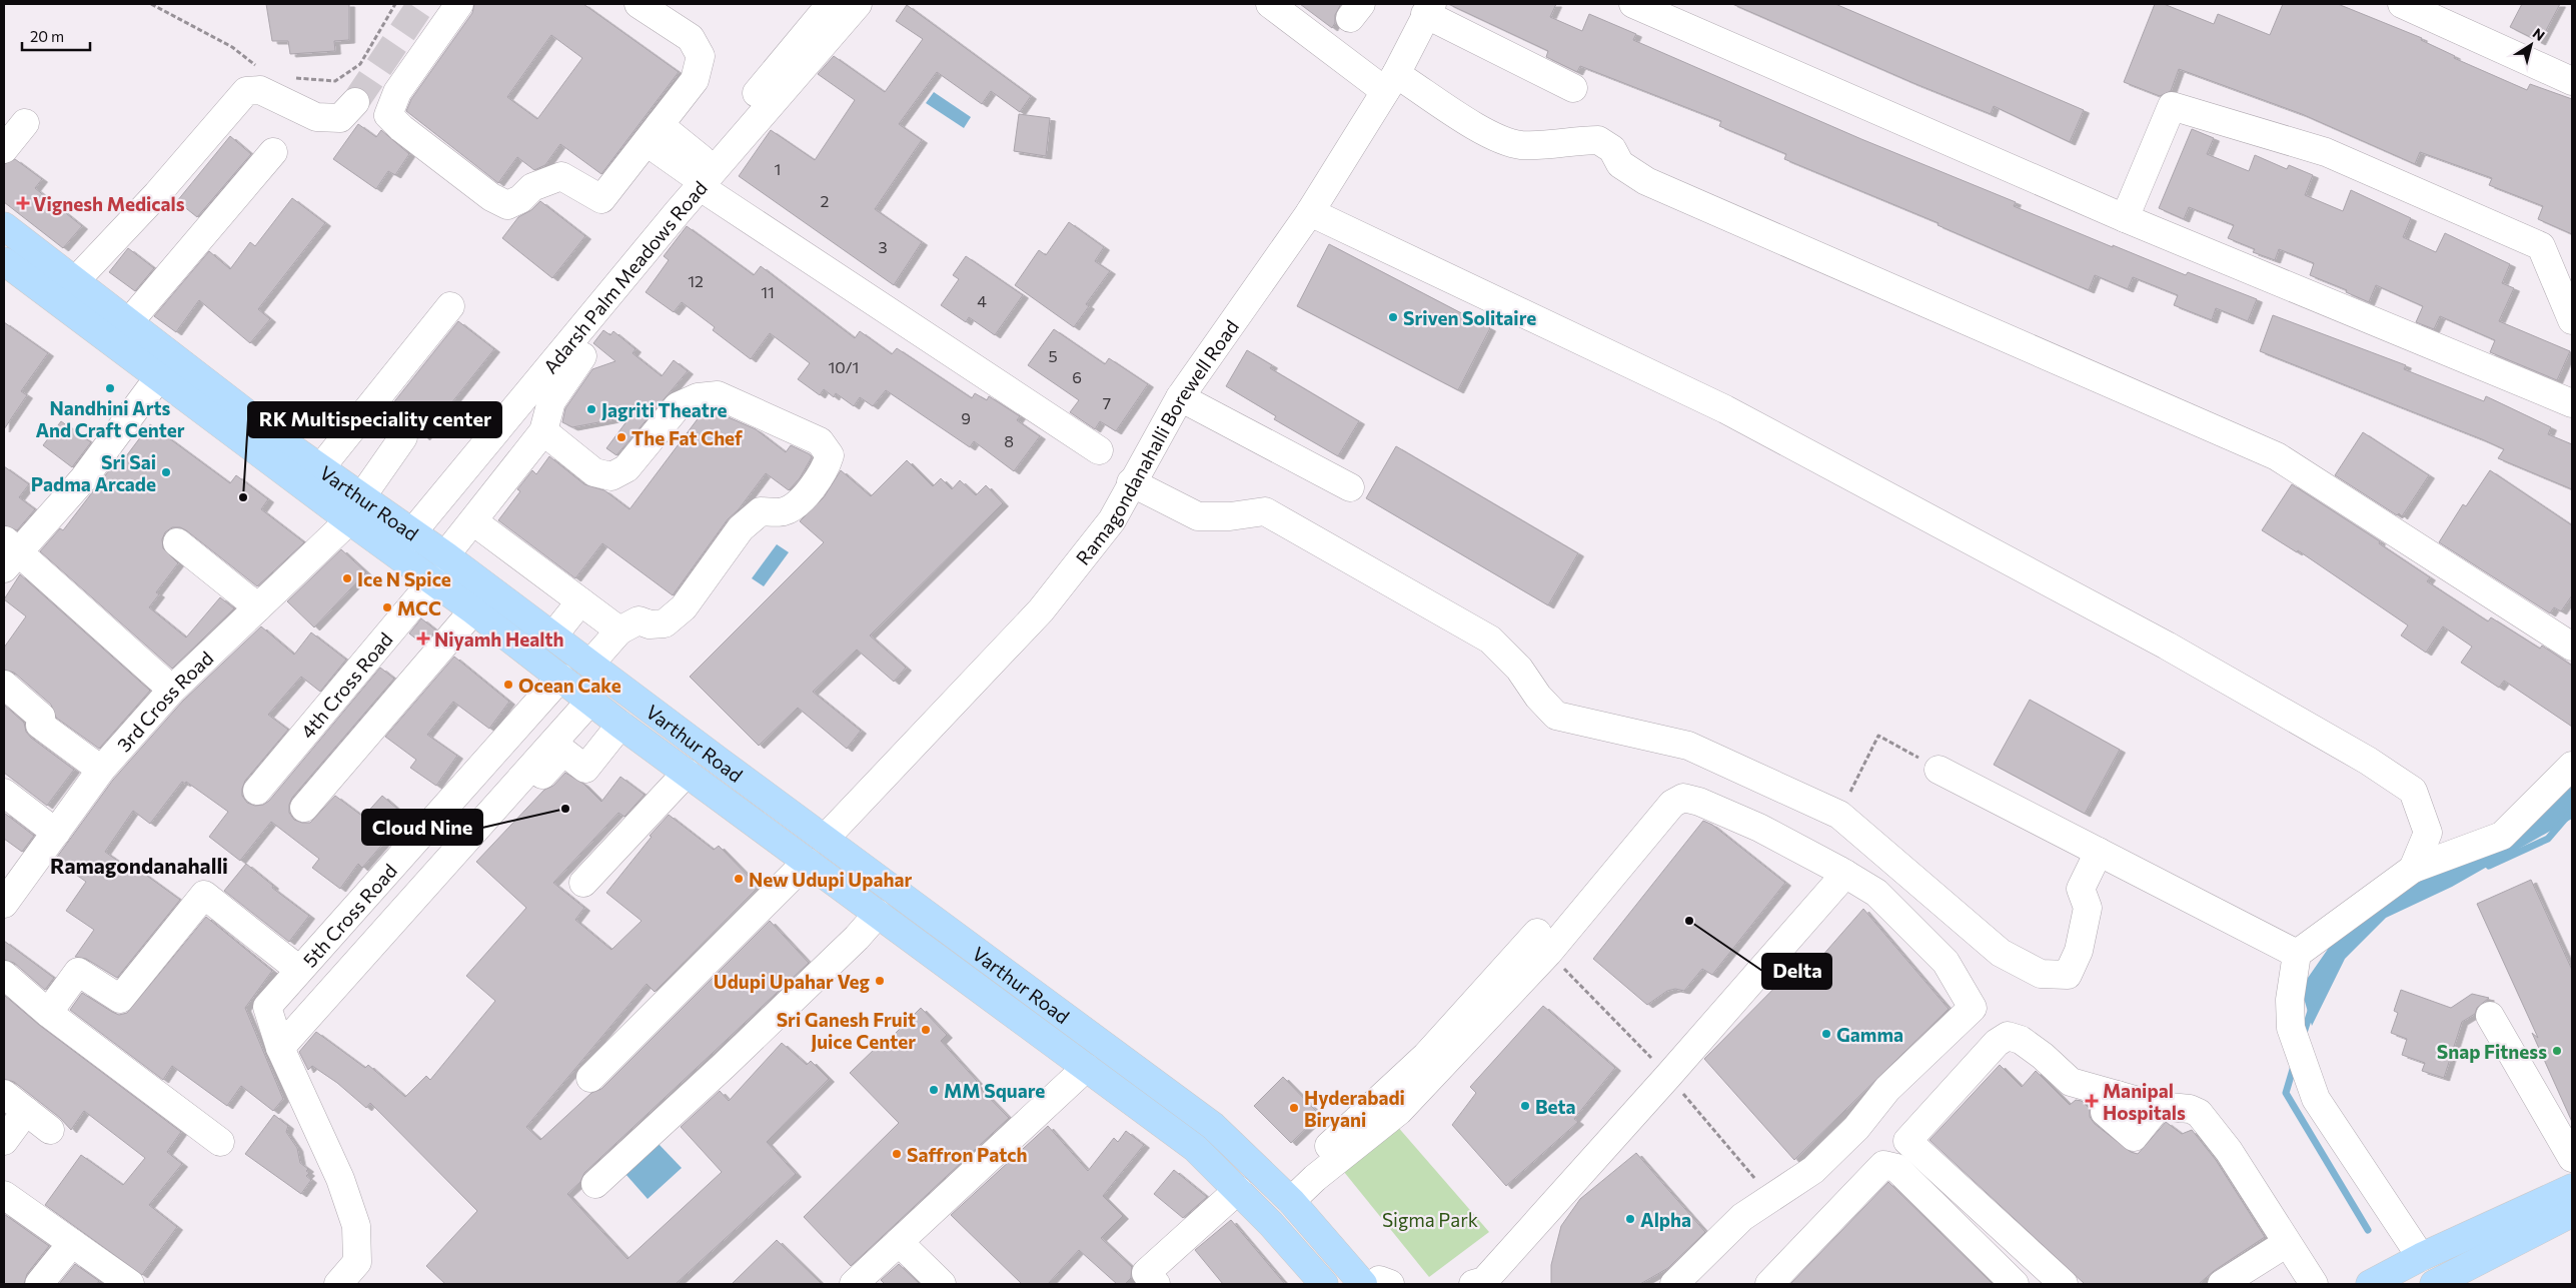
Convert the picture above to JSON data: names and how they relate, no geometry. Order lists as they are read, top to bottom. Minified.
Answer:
{"streets":{"main road":["Varthur Road"],"street":["Adarsh Palm Meadows Road","Ramagondanahalli Borewell Road","4th Cross Road","3rd Cross Road","5th Cross Road"]},"crossings":[["Adarsh Palm Meadows Road","Varthur Road"],["Ramagondanahalli Borewell Road","Varthur Road"],["Varthur Road","4th Cross Road"],["Varthur Road","3rd Cross Road"],["Varthur Road","5th Cross Road"]],"districts":["Ramagondanahalli"],"parks":["Sigma Park"],"places":{"health":["Vignesh Medicals","Niyamh Health","Manipal Hospitals"],"other":["Sriven Solitaire","Nandhini Arts And Craft Center","Jagriti Theatre","The Fat Chef","Sri Sai Padma Arcade","RK Multispeciality center","Ice N Spice","MCC","Ocean Cake","Cloud Nine","New Udupi Upahar","Delta","Udupi Upahar Veg","Sri Ganesh Fruit Juice Center","Gamma","Snap Fitness","MM Square","Beta","Hyderabadi Biryani","Saffron Patch","Alpha"]},"house_numbers":["1","2","3","12","11","4","5","10/1","6","7","9","8"],"scale_bar":"20 m","north":"top right"}
